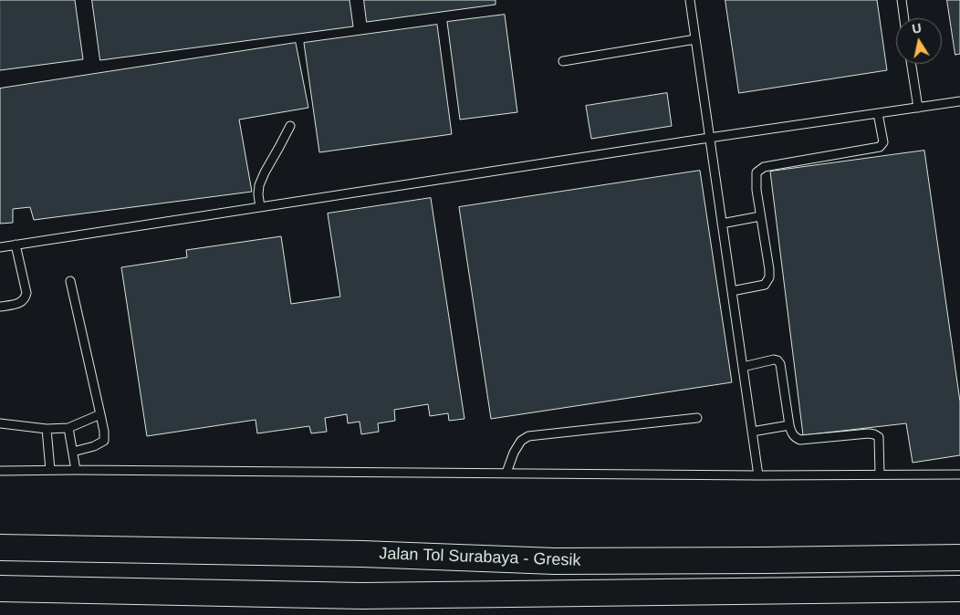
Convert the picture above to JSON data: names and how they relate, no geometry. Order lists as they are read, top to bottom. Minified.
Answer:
{"streets":{"highway":["Jalan Tol Surabaya - Gresik"]},"north":"top"}
